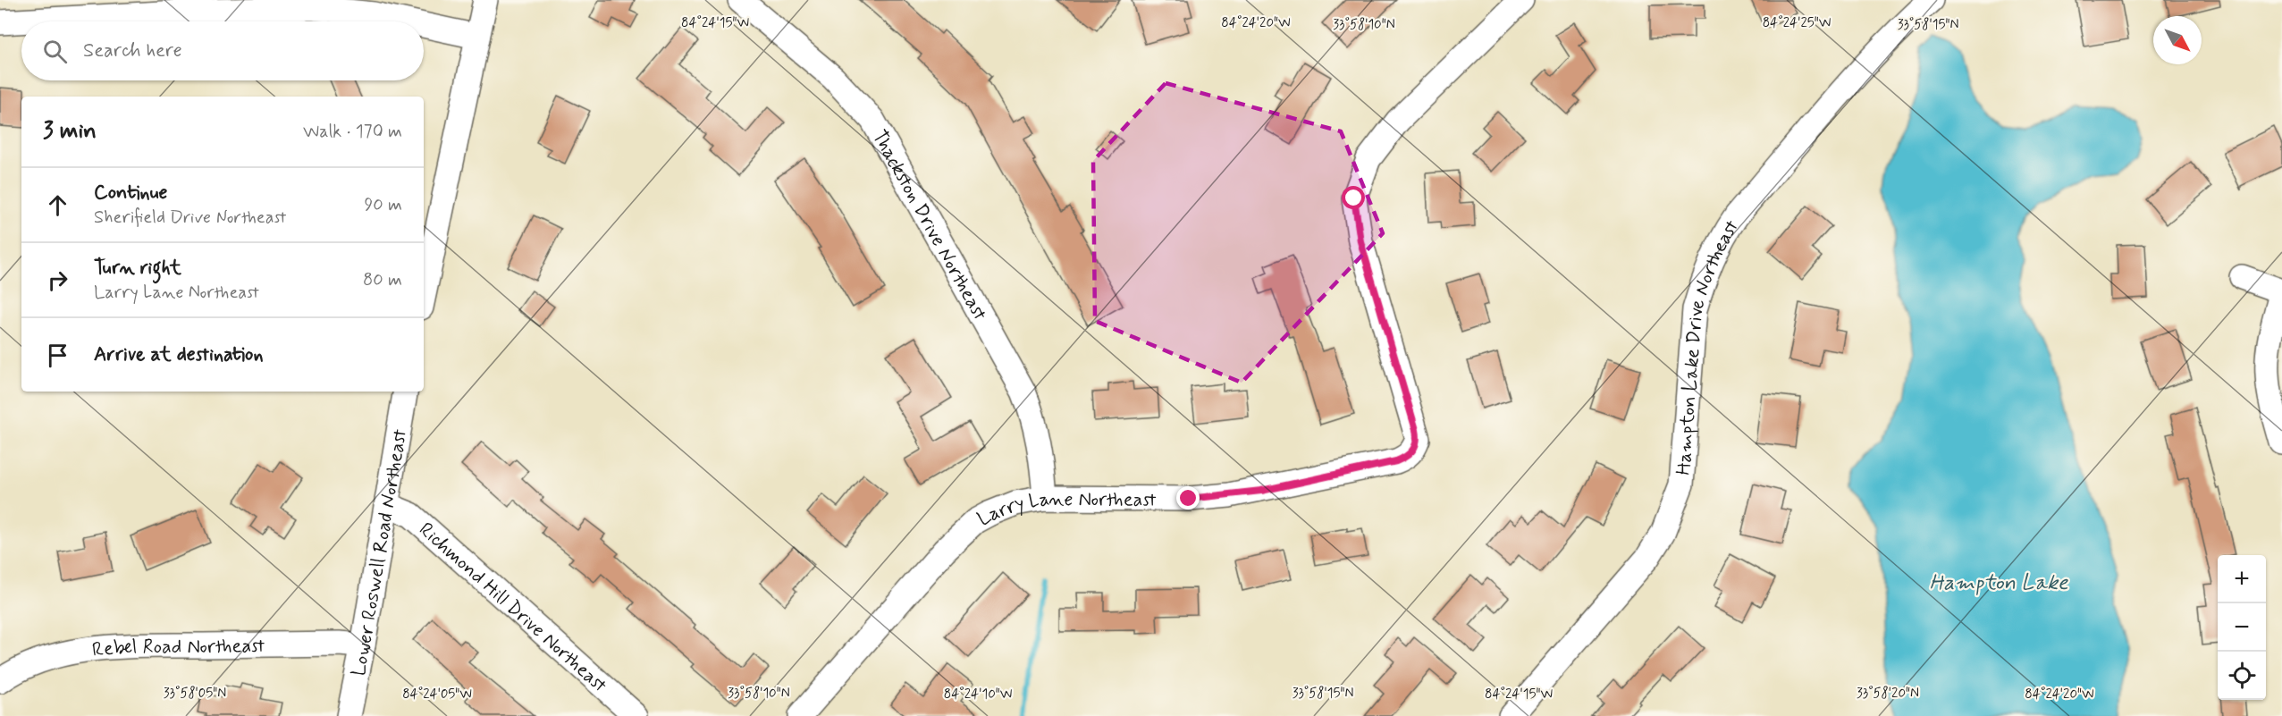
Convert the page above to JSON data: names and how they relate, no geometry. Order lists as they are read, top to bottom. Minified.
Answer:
{"streets":{"street":["Thackston Drive Northeast","Hampton Lake Drive Northeast","Larry Lane Northeast","Lower Roswell Road Northeast","Richmond Hill Drive Northeast","Rebel Road Northeast"]},"crossings":[["Thackston Drive Northeast","Larry Lane Northeast"],["Lower Roswell Road Northeast","Richmond Hill Drive Northeast"],["Lower Roswell Road Northeast","Rebel Road Northeast"]],"water":["Hampton Lake"],"north":"bottom right","page":{"search":"Search here","heading":["3 min","Walk · 170 m"],"list":[["Continue","Sherifield Drive Northeast","90 m"],["Turn right","Larry Lane Northeast","80 m"],"Arrive at destination"],"map_buttons":["+","−"]},"coordinates":["84°24'15\"W","84°24'20\"W","84°24'25\"W","33°58'10\"N","33°58'15\"N","33°58'05\"N","33°58'20\"N","84°24'05\"W","84°24'10\"W"]}
